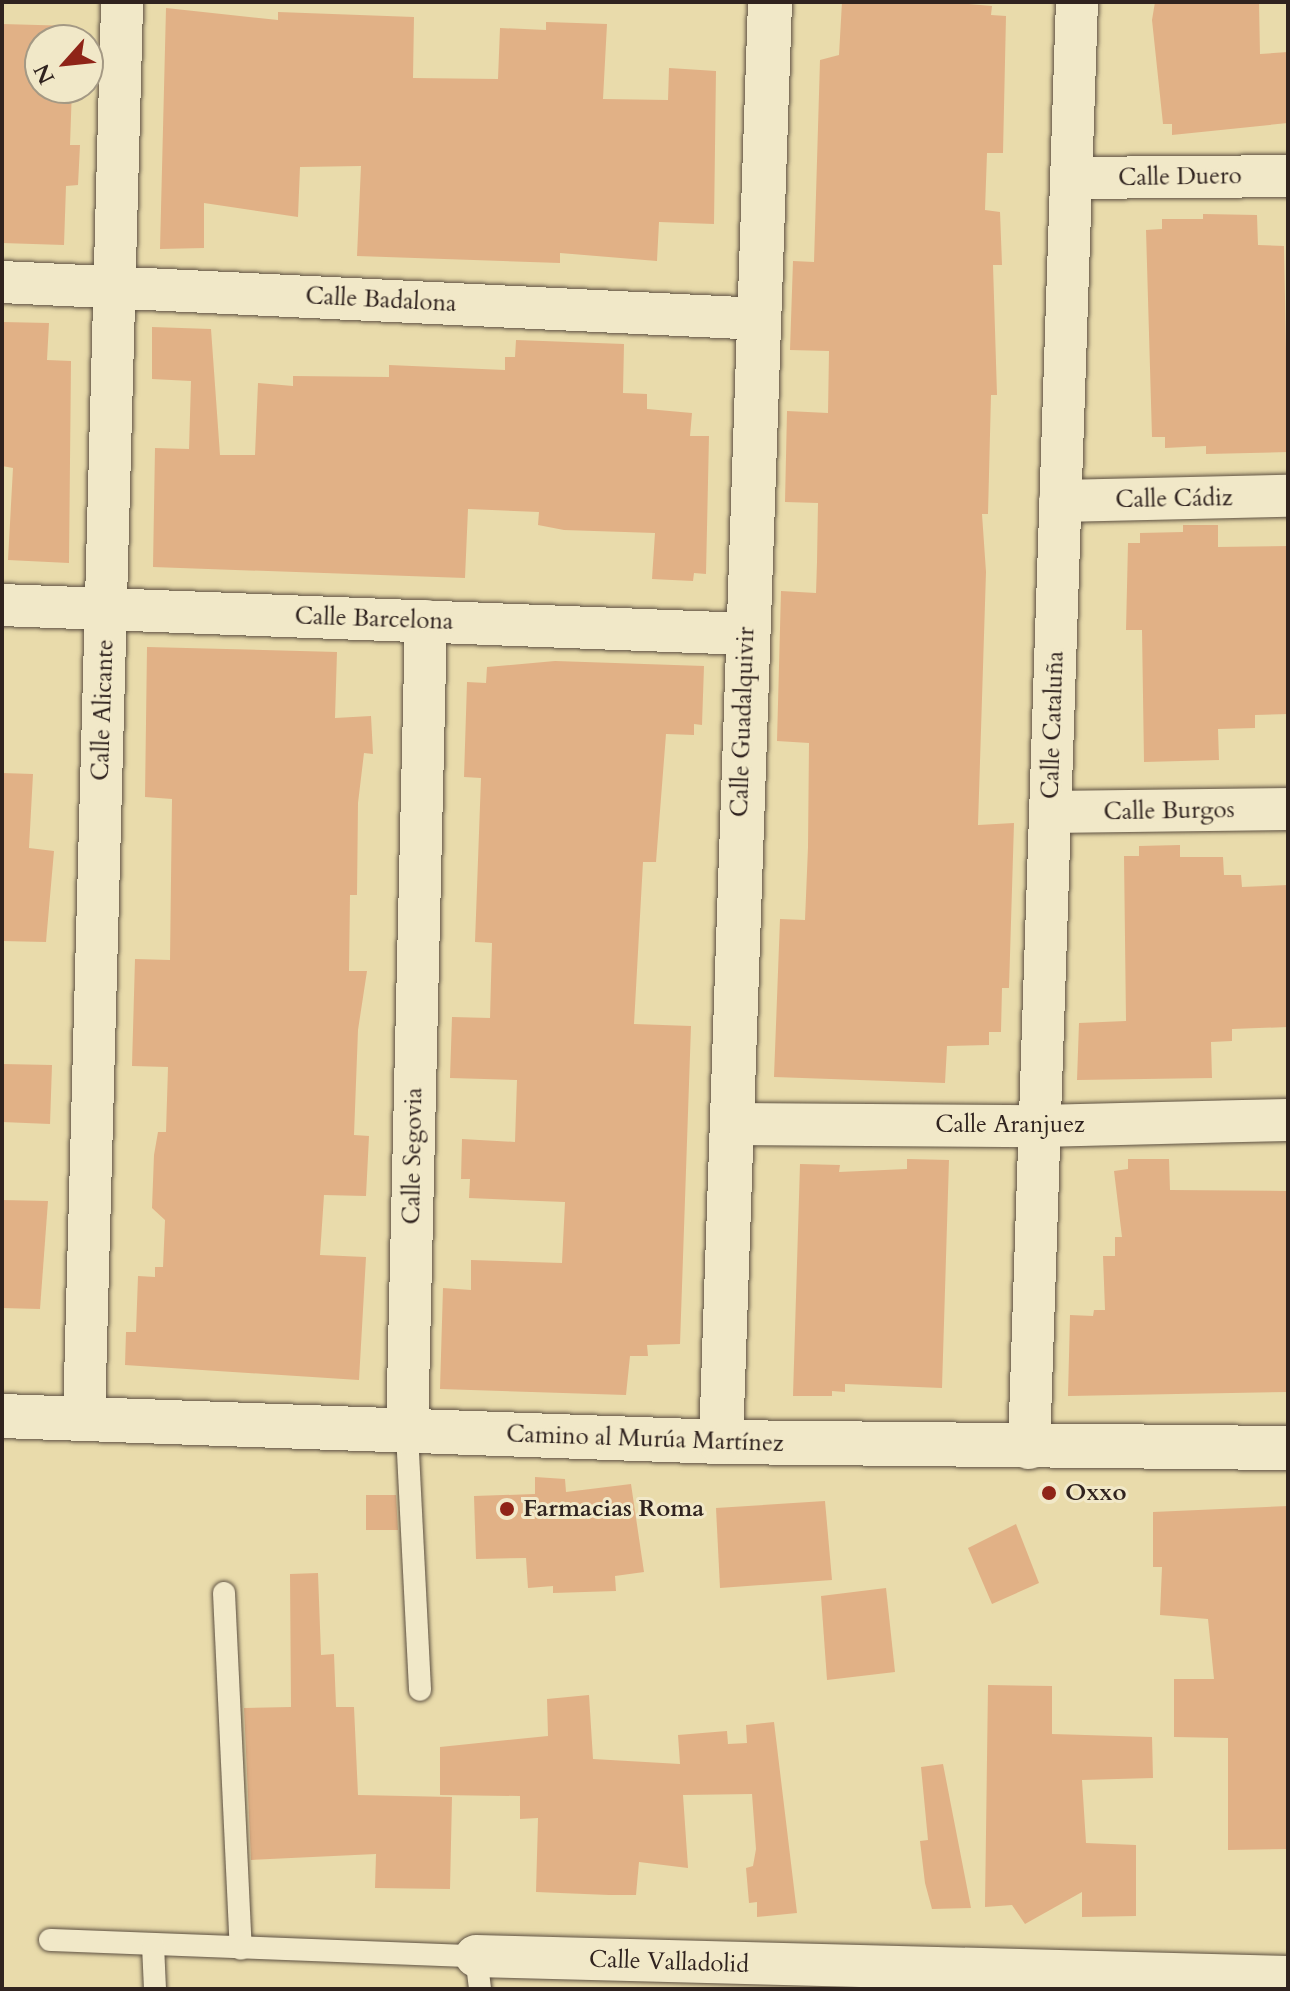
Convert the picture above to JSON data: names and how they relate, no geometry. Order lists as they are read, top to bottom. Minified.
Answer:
{"streets":{"street":["Calle Duero","Calle Badalona","Calle Cádiz","Calle Barcelona","Calle Alicante","Calle Guadalquivir","Calle Cataluña","Calle Burgos","Calle Aranjuez","Calle Segovia","Camino al Murúa Martínez","Calle Valladolid"]},"crossings":[["Calle Duero","Calle Cataluña"],["Calle Badalona","Calle Alicante"],["Calle Badalona","Calle Guadalquivir"],["Calle Cádiz","Calle Cataluña"],["Calle Barcelona","Calle Alicante"],["Calle Barcelona","Calle Guadalquivir"],["Calle Barcelona","Calle Segovia"],["Calle Alicante","Camino al Murúa Martínez"],["Calle Guadalquivir","Calle Aranjuez"],["Calle Guadalquivir","Camino al Murúa Martínez"],["Calle Cataluña","Calle Burgos"],["Calle Cataluña","Calle Aranjuez"],["Calle Cataluña","Camino al Murúa Martínez"],["Calle Segovia","Camino al Murúa Martínez"]],"places":["Oxxo","Farmacias Roma"],"north":"bottom left"}
